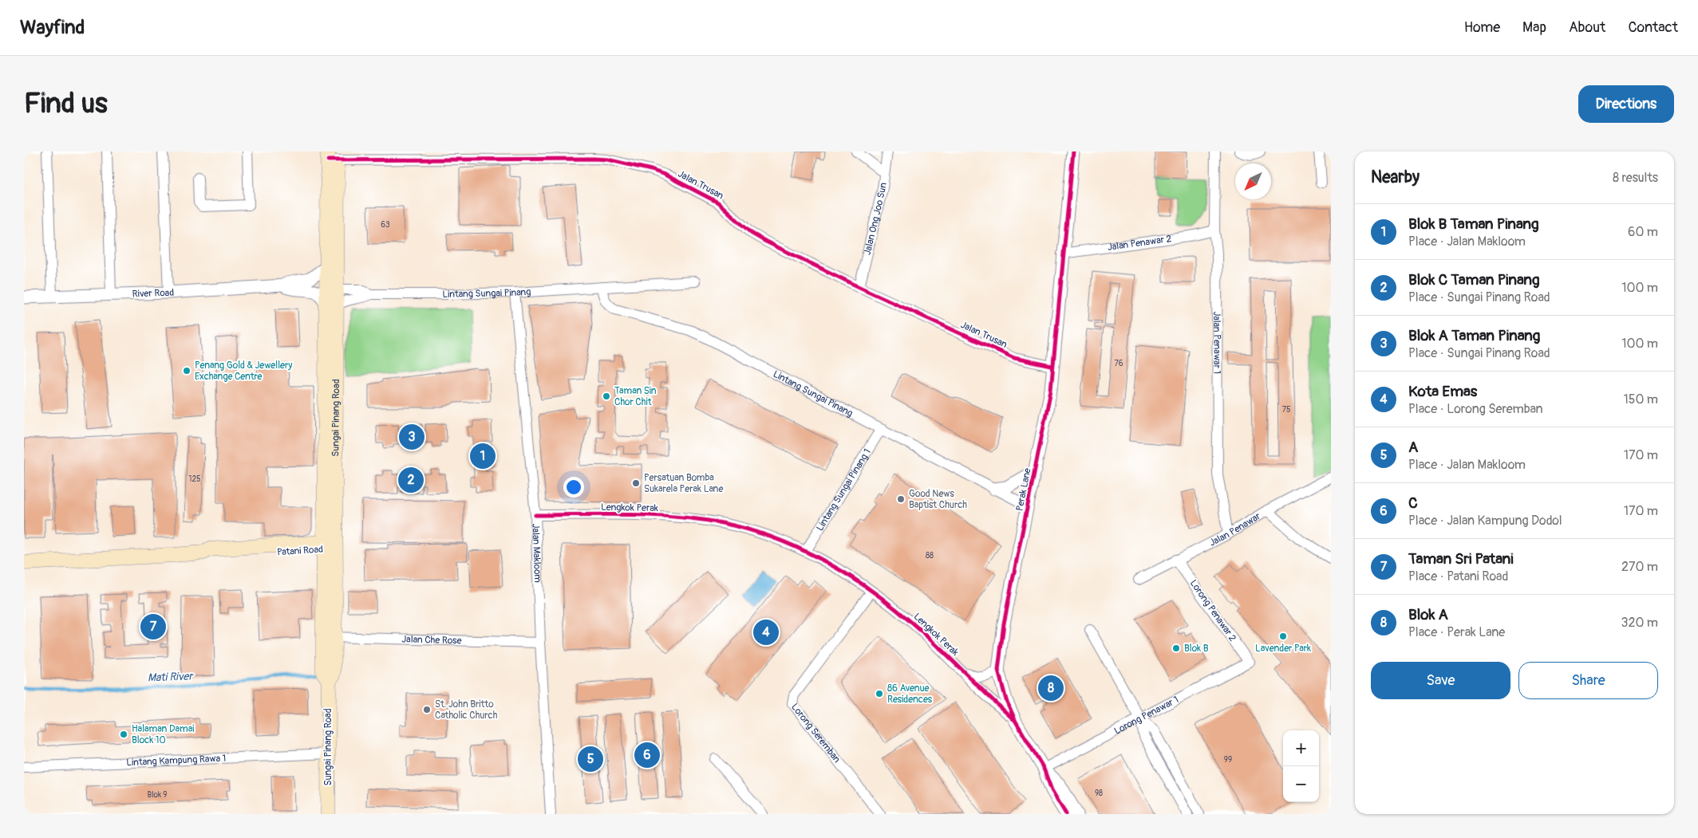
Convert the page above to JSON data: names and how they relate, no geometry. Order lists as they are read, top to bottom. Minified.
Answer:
{"streets":{"main road":["Sungai Pinang Road","Patani Road"],"street":["Jalan Trusan","Jalan Ong Joo Sun","Jalan Penawar 2","River Road","Lintang Sungai Pinang","Jalan Penawar 1","Perak Lane","Lintang Sungai Pinang 1","Lengkok Perak","Jalan Penawar","Jalan Makloom","Lorong Penawar 2","Jalan Che Rose","Lorong Penawar 1","Lorong Seremban","Lintang Kampung Rawa 1"]},"crossings":[["Jalan Trusan","Jalan Ong Joo Sun"],["Jalan Trusan","Sungai Pinang Road"],["Jalan Trusan","Perak Lane"],["Jalan Penawar 2","Jalan Penawar 1"],["Jalan Penawar 2","Perak Lane"],["River Road","Lintang Sungai Pinang"],["River Road","Sungai Pinang Road"],["Lintang Sungai Pinang","Sungai Pinang Road"],["Lintang Sungai Pinang","Perak Lane"],["Lintang Sungai Pinang","Lintang Sungai Pinang 1"],["Lintang Sungai Pinang","Jalan Makloom"],["Jalan Penawar 1","Jalan Penawar"],["Sungai Pinang Road","Patani Road"],["Sungai Pinang Road","Jalan Che Rose"],["Sungai Pinang Road","Lintang Kampung Rawa 1"],["Perak Lane","Lengkok Perak"],["Perak Lane","Lorong Penawar 1"],["Lintang Sungai Pinang 1","Lengkok Perak"],["Lengkok Perak","Jalan Makloom"],["Lengkok Perak","Lorong Seremban"],["Jalan Penawar","Lorong Penawar 2"],["Jalan Makloom","Jalan Che Rose"],["Lorong Penawar 2","Lorong Penawar 1"]],"water":["Mati River"],"places":["Penang Gold & Jewellery Exchange Centre","Taman Sin Chor Chit","Persatuan Bomba Sukarela Perak Lane","Good News Baptist Church","Lavender Park","Blok B","86 Avenue Residences","St. John Britto Catholic Church","Halaman Damai Block 10"],"house_numbers":["63","76","75","125","88","99","98","Blok 9"],"north":"bottom left","page":{"header":"Wayfind","nav":["Home","Map","About","Contact"],"buttons":["Directions",["Save","Share"]],"title":"Find us","heading":["Nearby","8 results"],"list":[{"mark":"1","name":"Blok B Taman Pinang","note":"Place · Jalan Makloom","value":"60 m"},{"mark":"2","name":"Blok C Taman Pinang","note":"Place · Sungai Pinang Road","value":"100 m"},{"mark":"3","name":"Blok A Taman Pinang","note":"Place · Sungai Pinang Road","value":"100 m"},{"mark":"4","name":"Kota Emas","note":"Place · Lorong Seremban","value":"150 m"},{"mark":"5","name":"A","note":"Place · Jalan Makloom","value":"170 m"},{"mark":"6","name":"C","note":"Place · Jalan Kampung Dodol","value":"170 m"},{"mark":"7","name":"Taman Sri Patani","note":"Place · Patani Road","value":"270 m"},{"mark":"8","name":"Blok A","note":"Place · Perak Lane","value":"320 m"}],"pins":["3","1","2","7","4","8","6","5"],"map_buttons":["+","−"]}}
